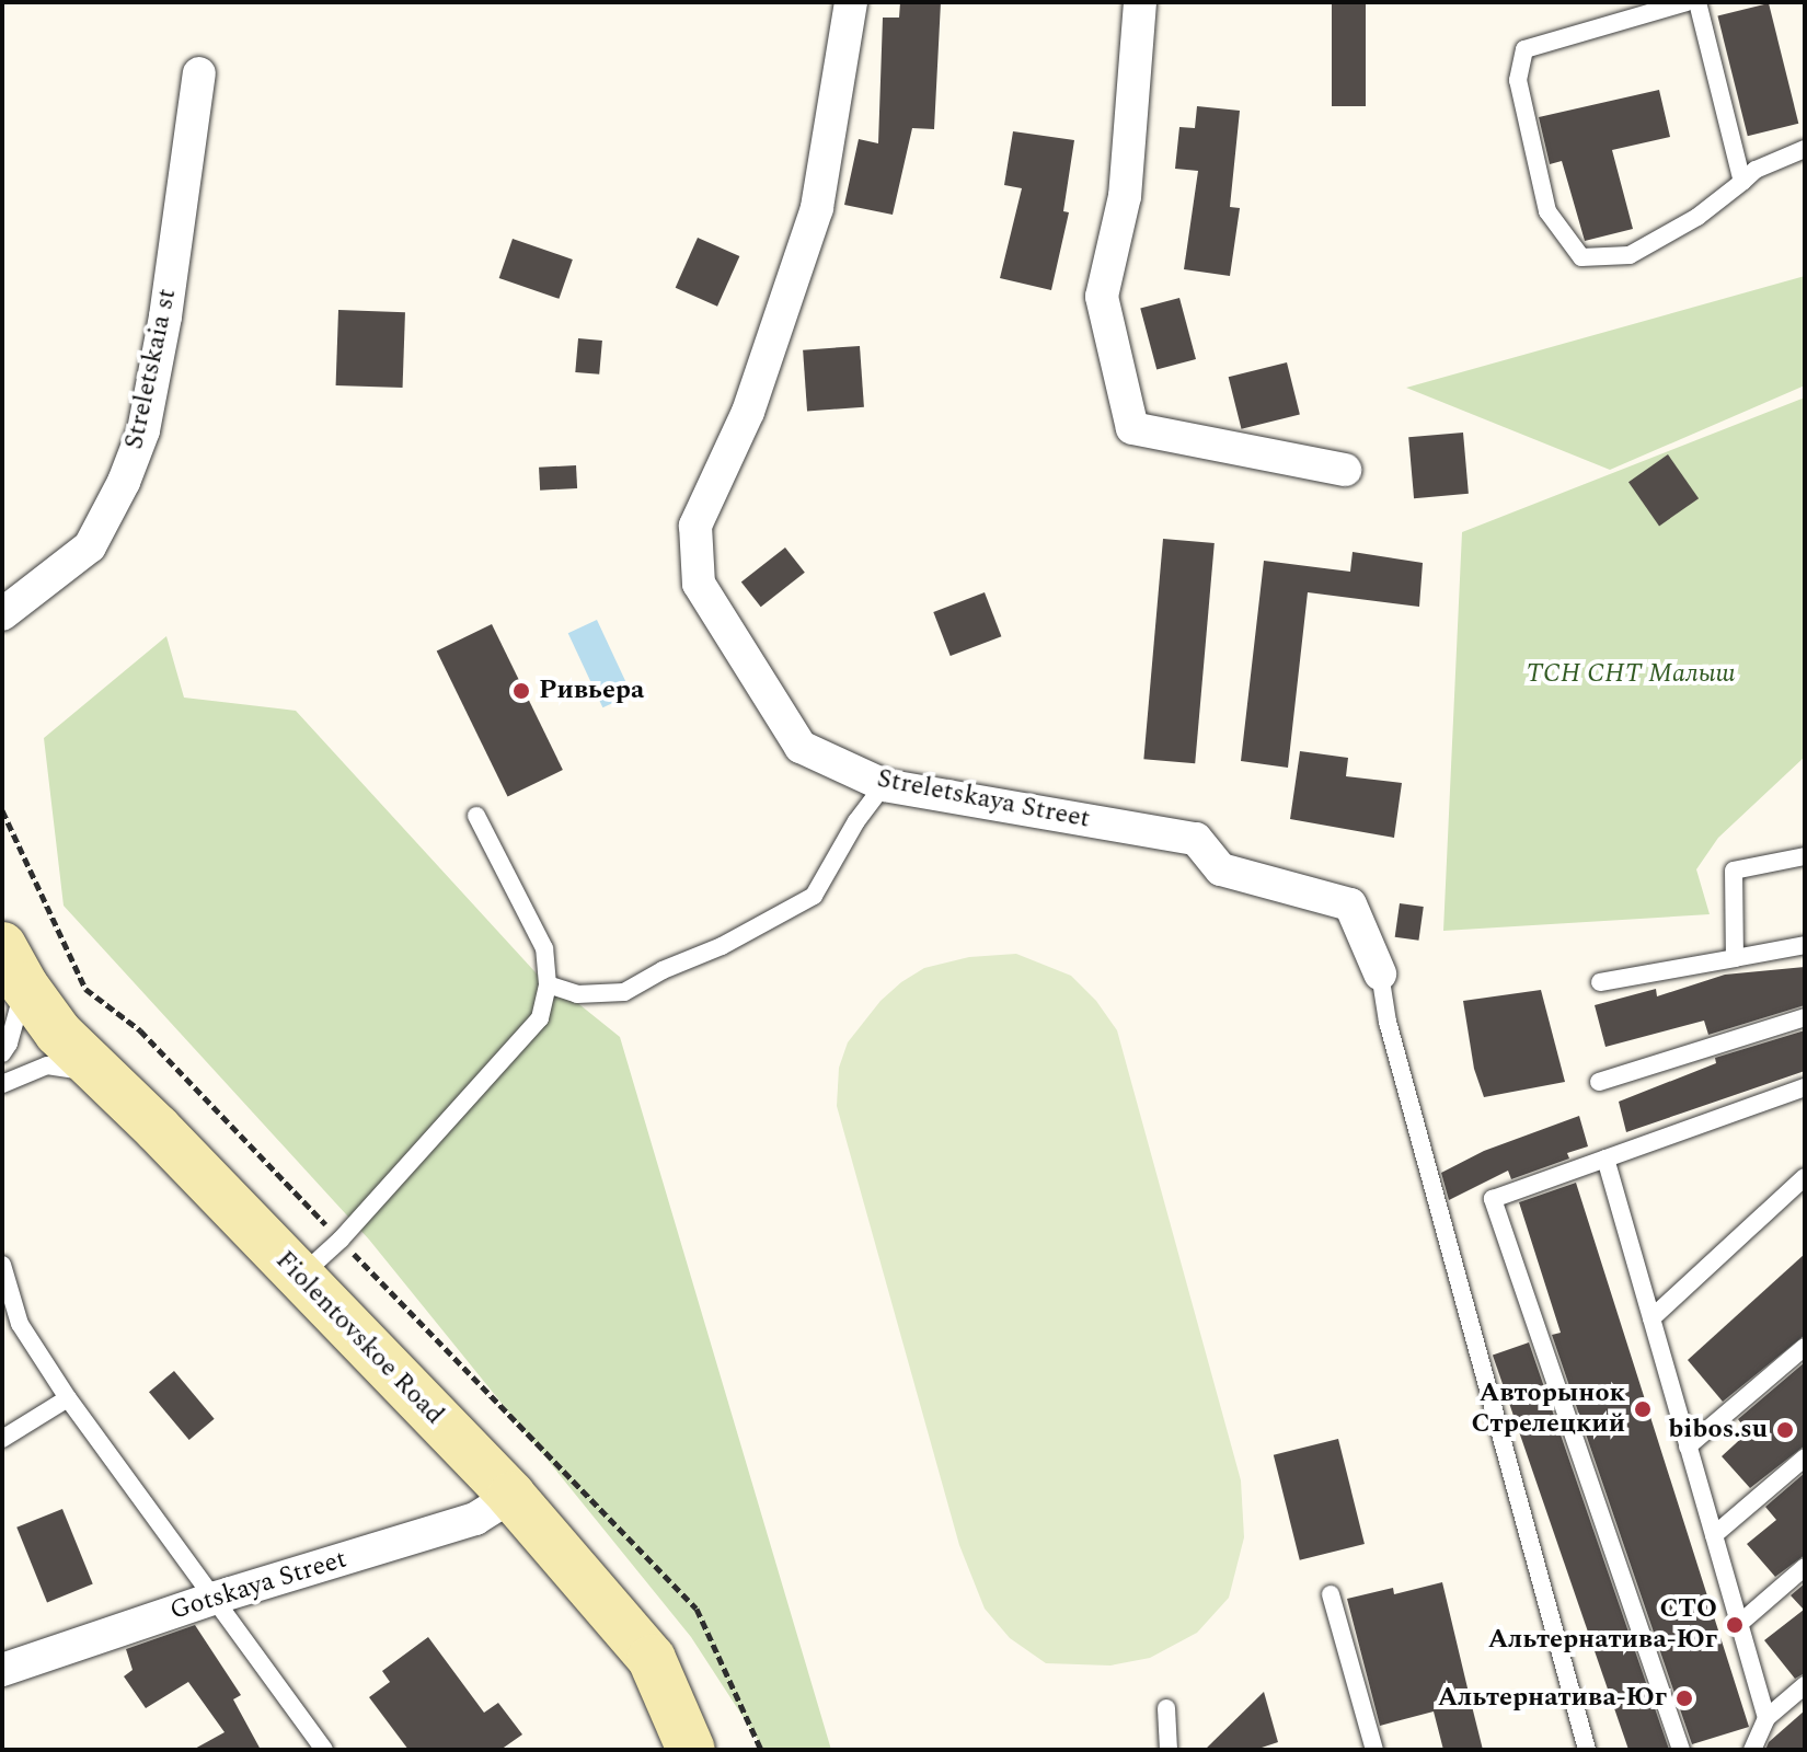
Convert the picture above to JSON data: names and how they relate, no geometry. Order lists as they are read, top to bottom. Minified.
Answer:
{"streets":{"main road":["Fiolentovskoe Road"],"street":["Streletskaia st","Streletskaya Street","Gotskaya Street"]},"crossings":[["Fiolentovskoe Road","Gotskaya Street"]],"parks":["ТСН СНТ Малыш"],"places":["Ривьера","Авторынок Стрелецкий","bibos.su","СТО Альтернатива-Юг","Альтернатива-Юг"]}
